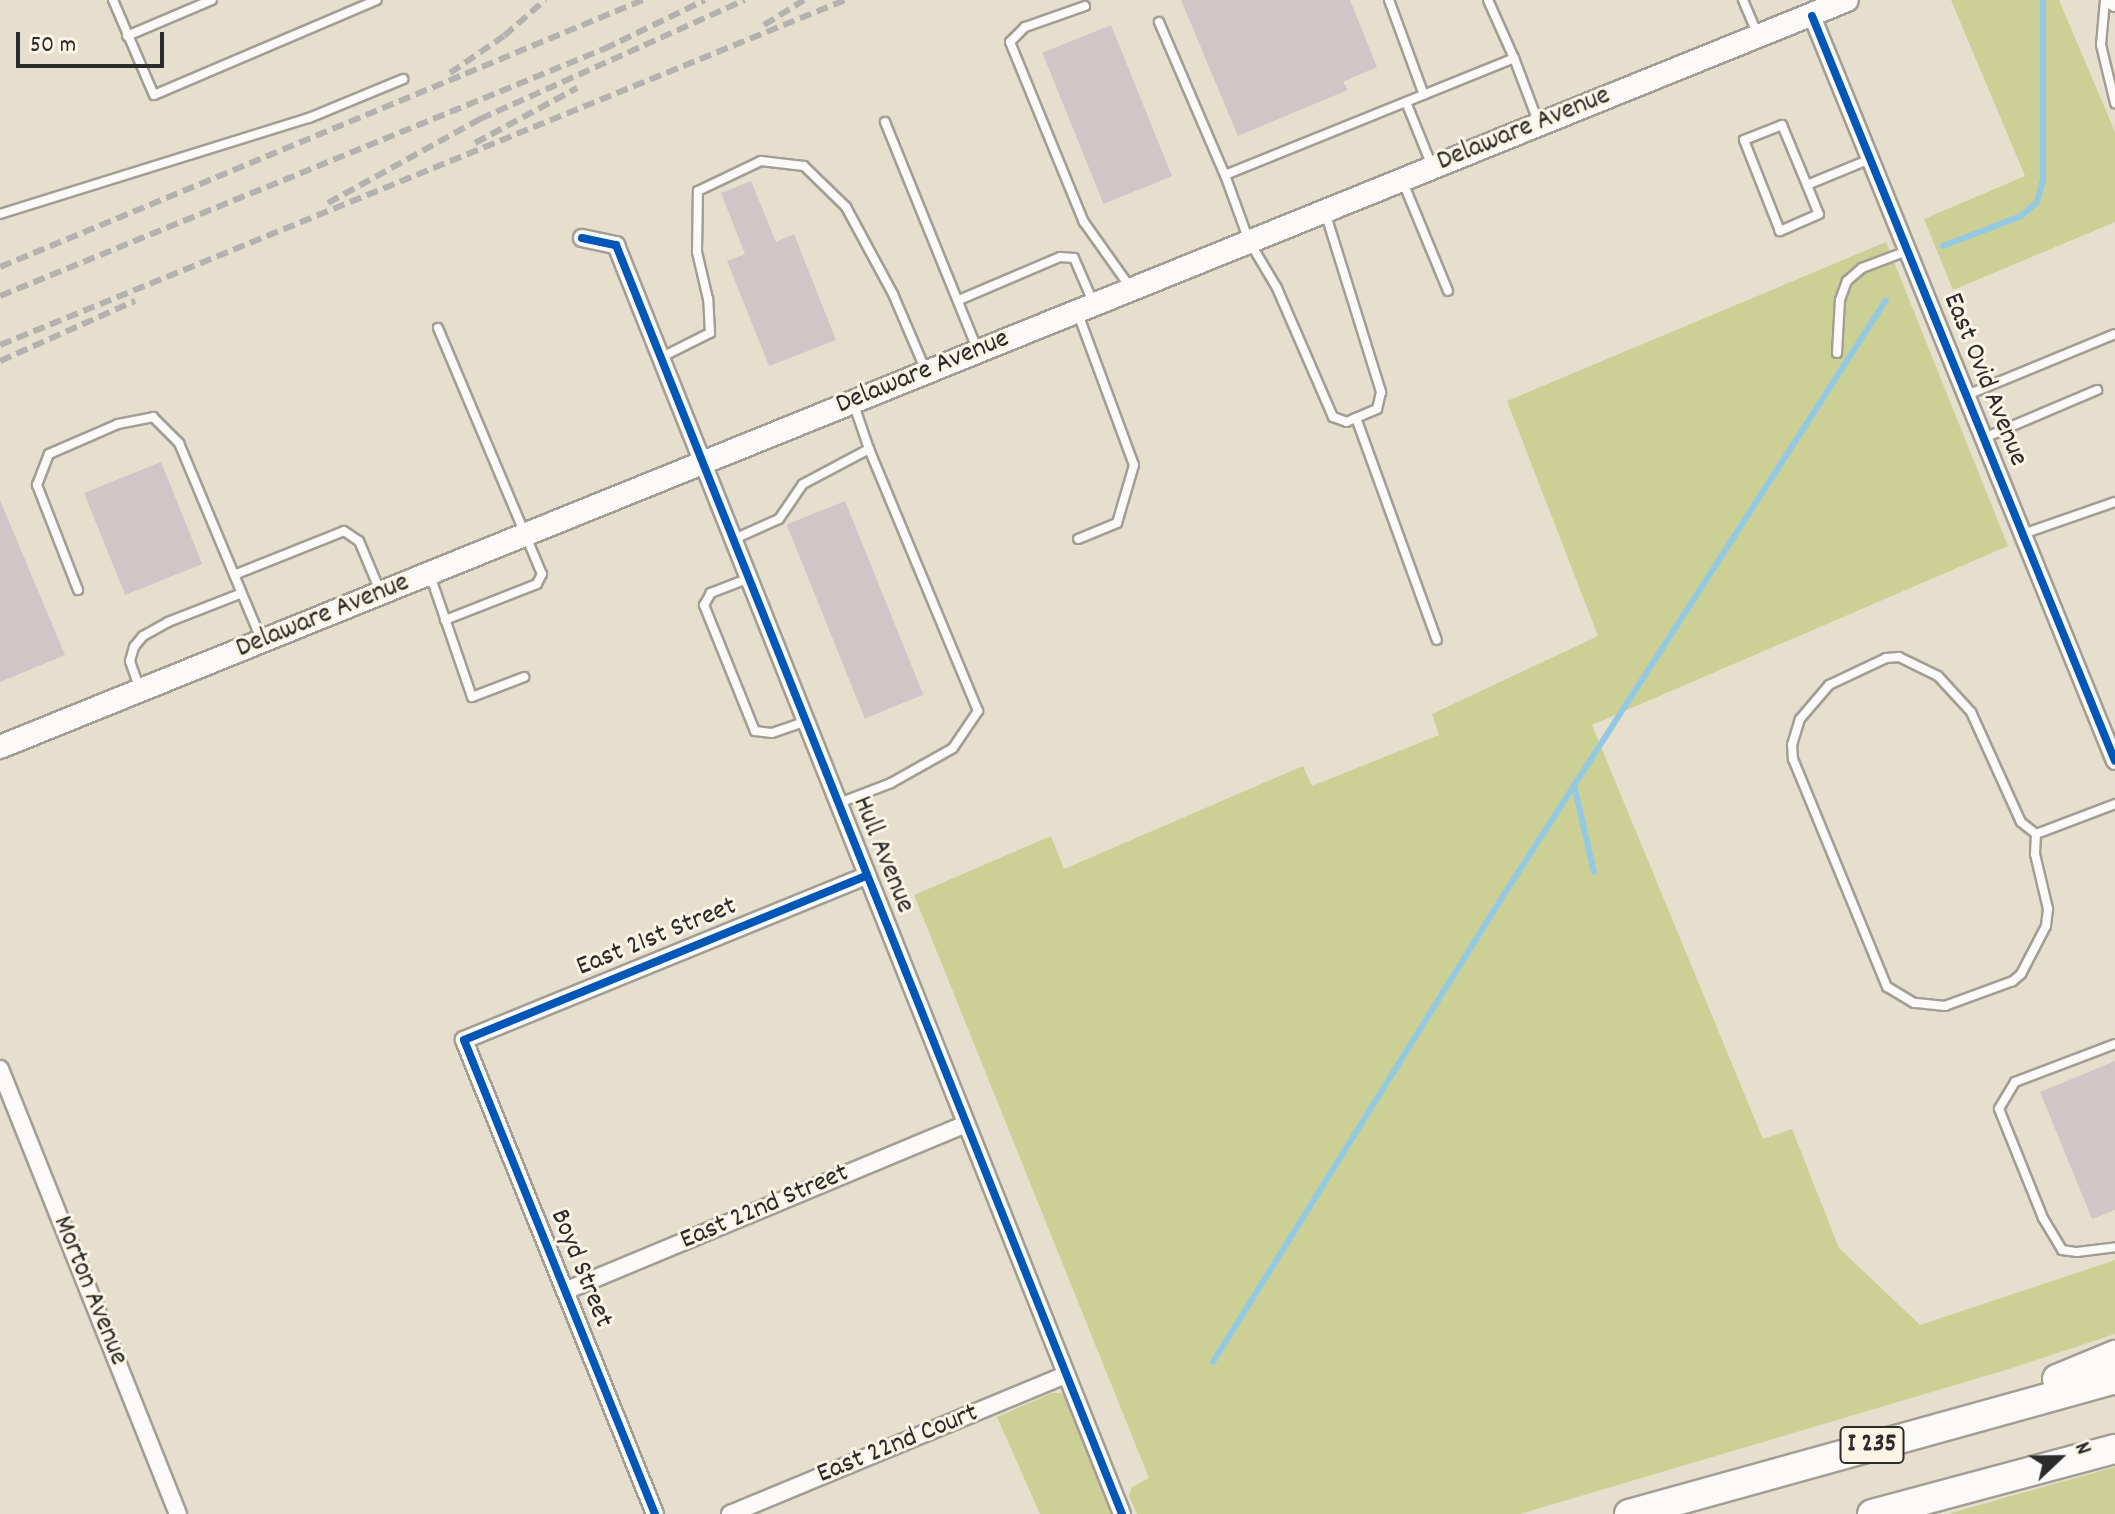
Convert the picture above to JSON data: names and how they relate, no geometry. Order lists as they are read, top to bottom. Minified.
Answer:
{"streets":{"highway":["I 235"],"main road":["Delaware Avenue"],"street":["East Ovid Avenue","Hull Avenue","East 21st Street","East 22nd Street","Boyd Street","Morton Avenue","East 22nd Court"]},"crossings":[["Delaware Avenue","East Ovid Avenue"],["Delaware Avenue","Hull Avenue"],["Hull Avenue","East 21st Street"],["Hull Avenue","East 22nd Street"],["Hull Avenue","East 22nd Court"],["East 21st Street","Boyd Street"],["East 22nd Street","Boyd Street"]],"scale_bar":"50 m","north":"right"}
